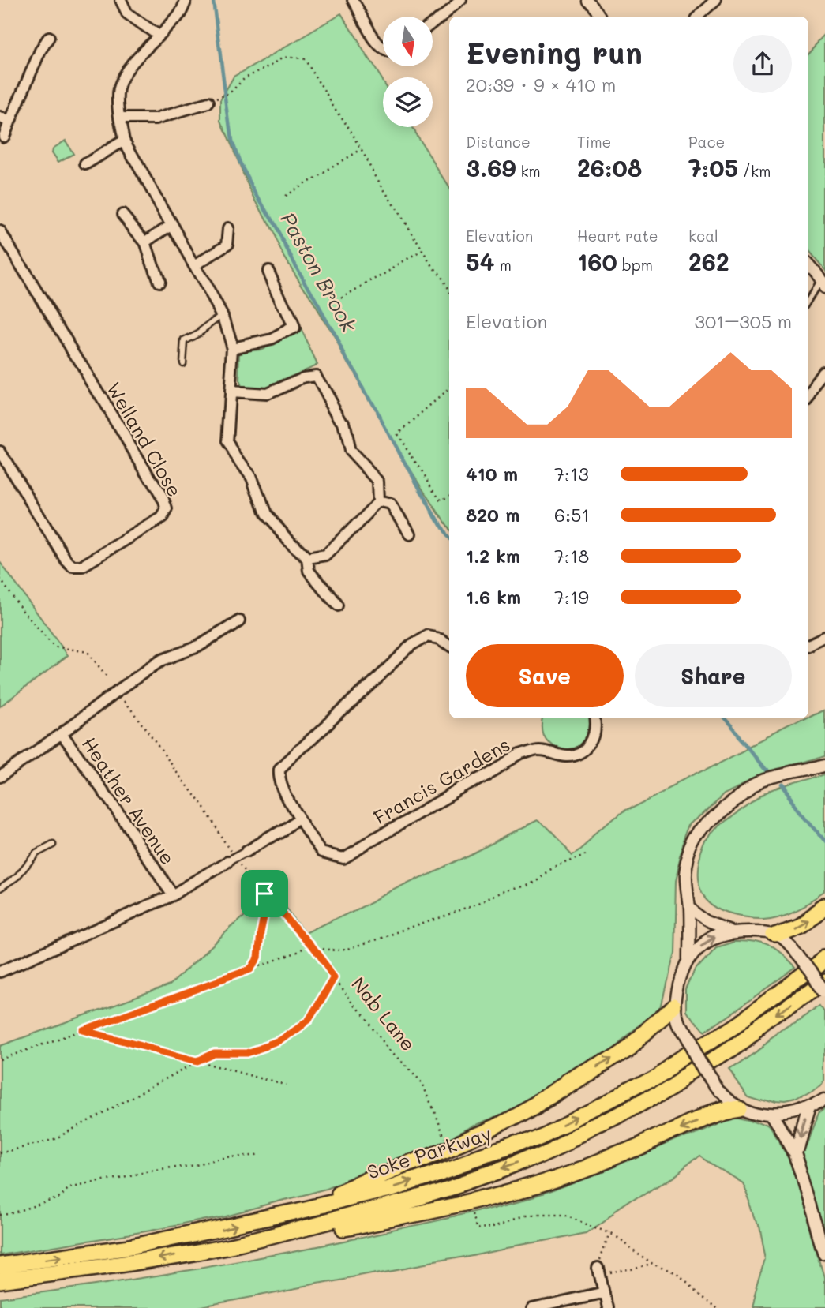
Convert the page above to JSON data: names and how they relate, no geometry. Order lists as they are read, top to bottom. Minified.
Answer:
{"streets":{"highway":["Soke Parkway"],"street":["Welland Close","Francis Gardens","Heather Avenue"],"path":["Nab Lane"]},"water":["Paston Brook"],"north":"bottom","page":{"heading":["Evening run","20:39 · 9 × 410 m"],"stats":[["Distance","3.69 km"],["Time","26:08"],["Pace","7:05 /km"],["Elevation","54 m"],["Heart rate","160 bpm"],["kcal","262"]],"chart":["Elevation","301–305 m"],"list":[{"name":"410 m","note":"7:13"},{"name":"820 m","note":"6:51"},{"name":"1.2 km","note":"7:18"},{"name":"1.6 km","note":"7:19"}],"buttons":["Save","Share"]}}
